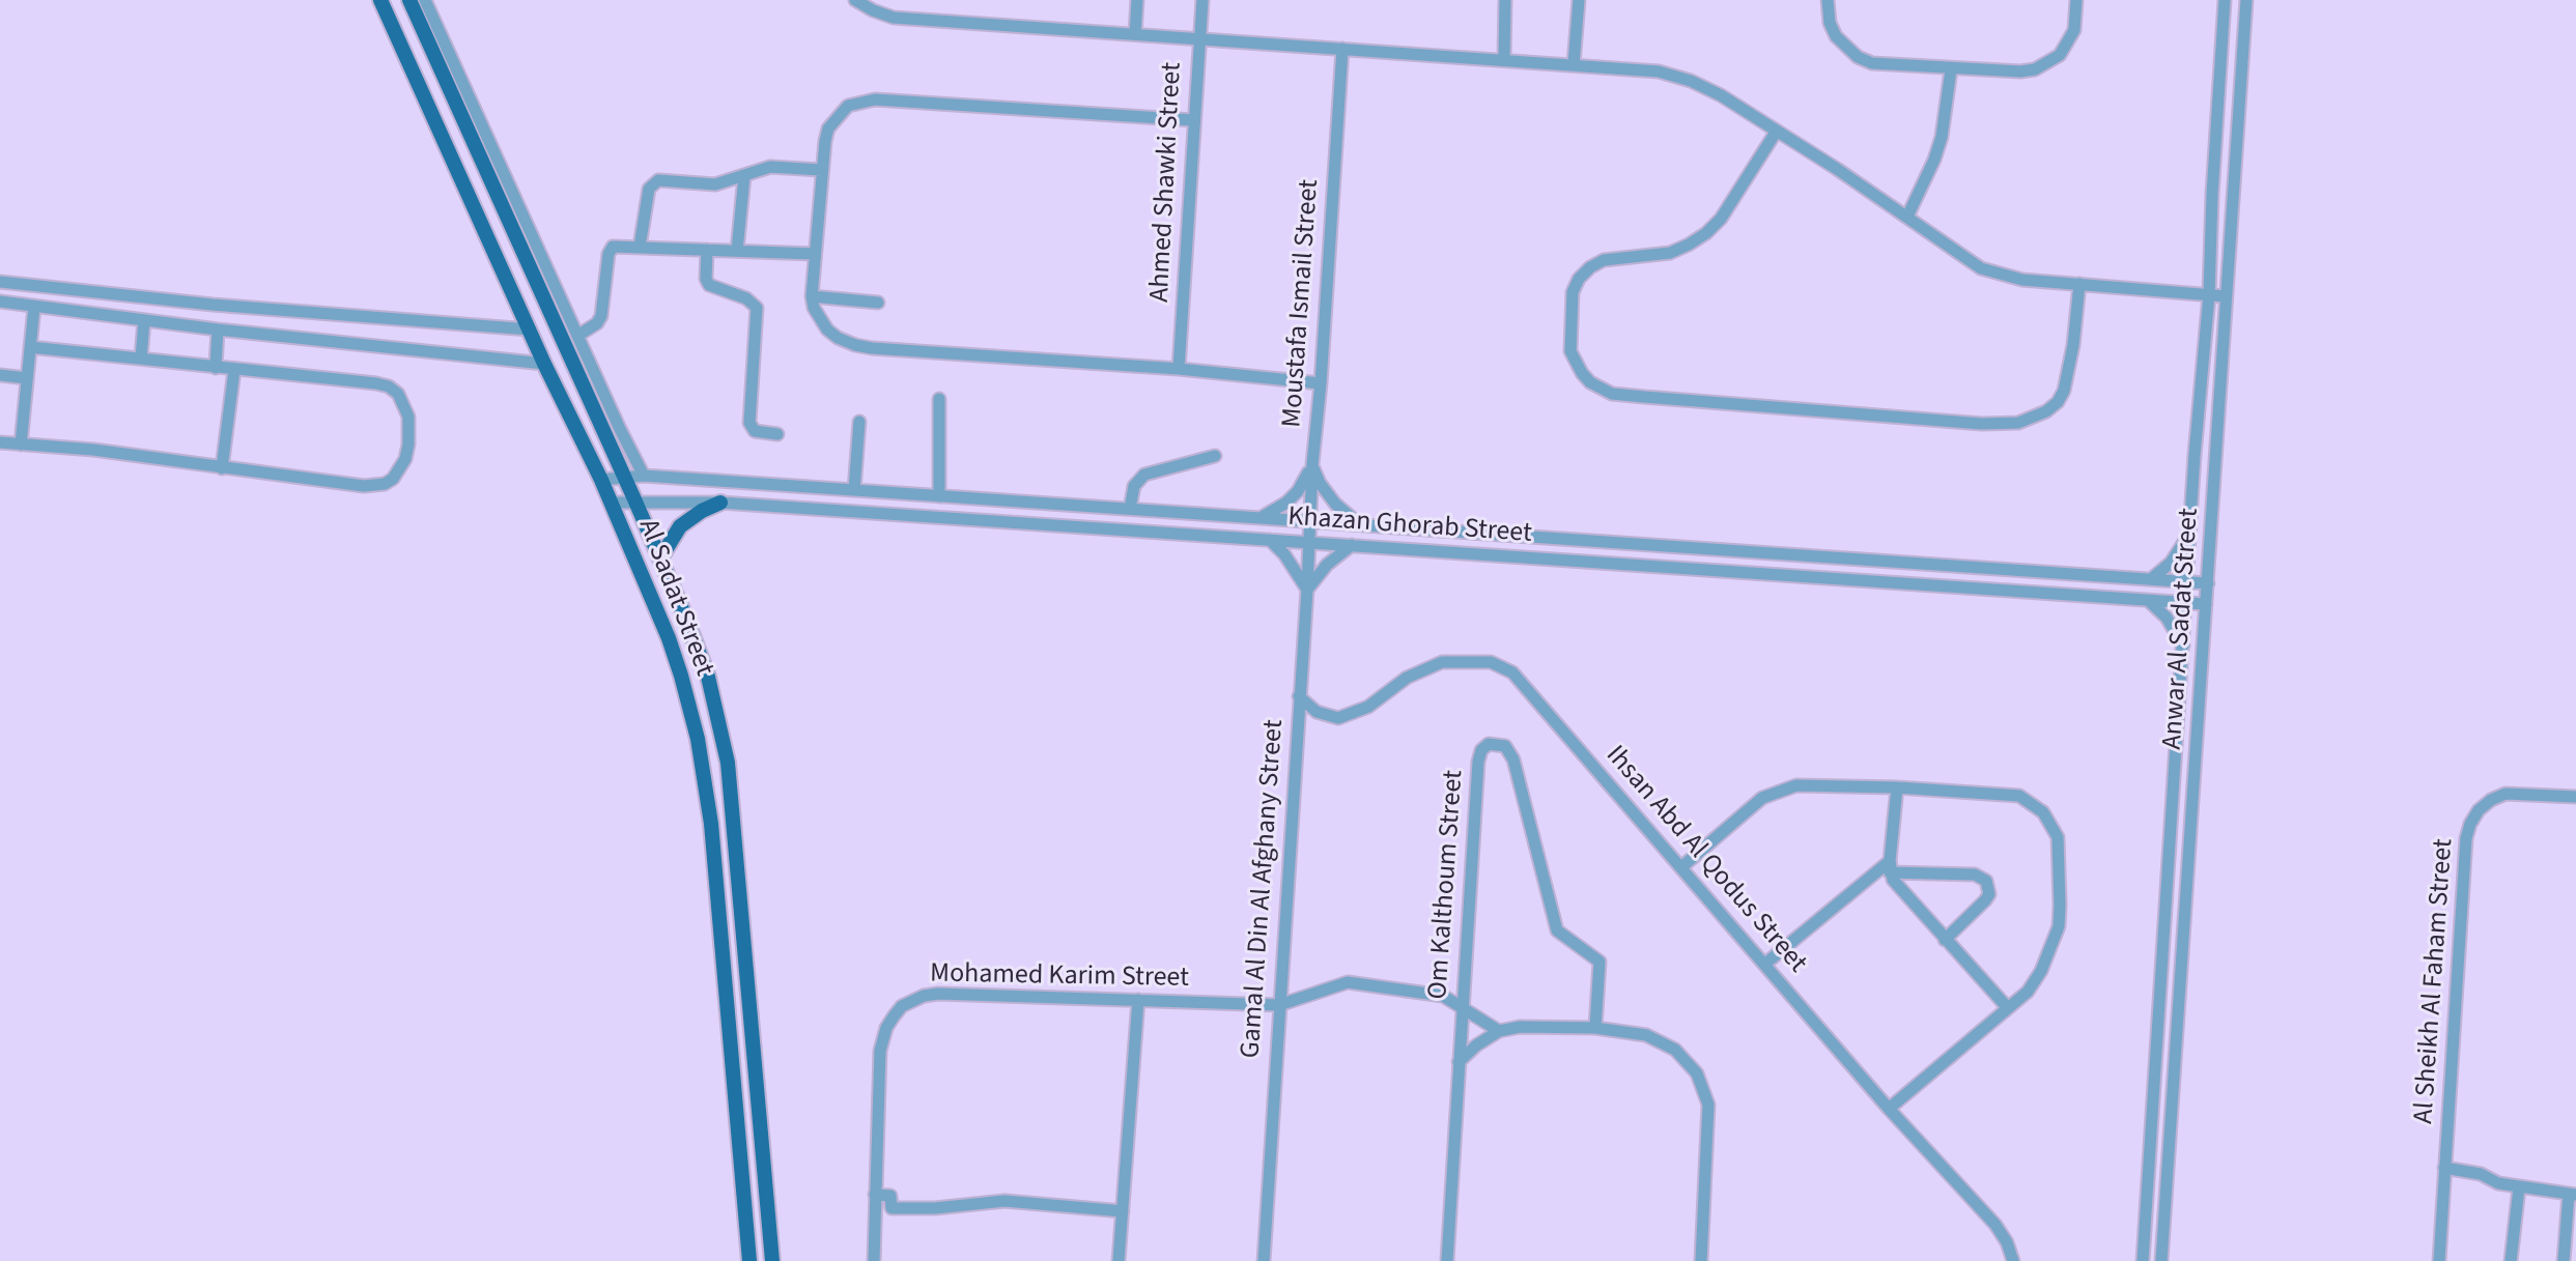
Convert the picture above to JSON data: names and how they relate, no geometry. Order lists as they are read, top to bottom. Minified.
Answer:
{"streets":{"main road":["Al Sadat Street"],"street":["Ahmed Shawki Street","Moustafa Ismail Street","Khazan Ghorab Street","Anwar Al Sadat Street","Ihsan Abd Al Qodus Street","Om Kalthoum Street","Gamal Al Din Al Afghany Street","Mohamed Karim Street","Al Sheikh Al Faham Street"]},"crossings":[["Moustafa Ismail Street","Khazan Ghorab Street"],["Moustafa Ismail Street","Gamal Al Din Al Afghany Street"],["Khazan Ghorab Street","Al Sadat Street"],["Khazan Ghorab Street","Anwar Al Sadat Street"],["Khazan Ghorab Street","Gamal Al Din Al Afghany Street"],["Ihsan Abd Al Qodus Street","Gamal Al Din Al Afghany Street"],["Gamal Al Din Al Afghany Street","Mohamed Karim Street"]]}
